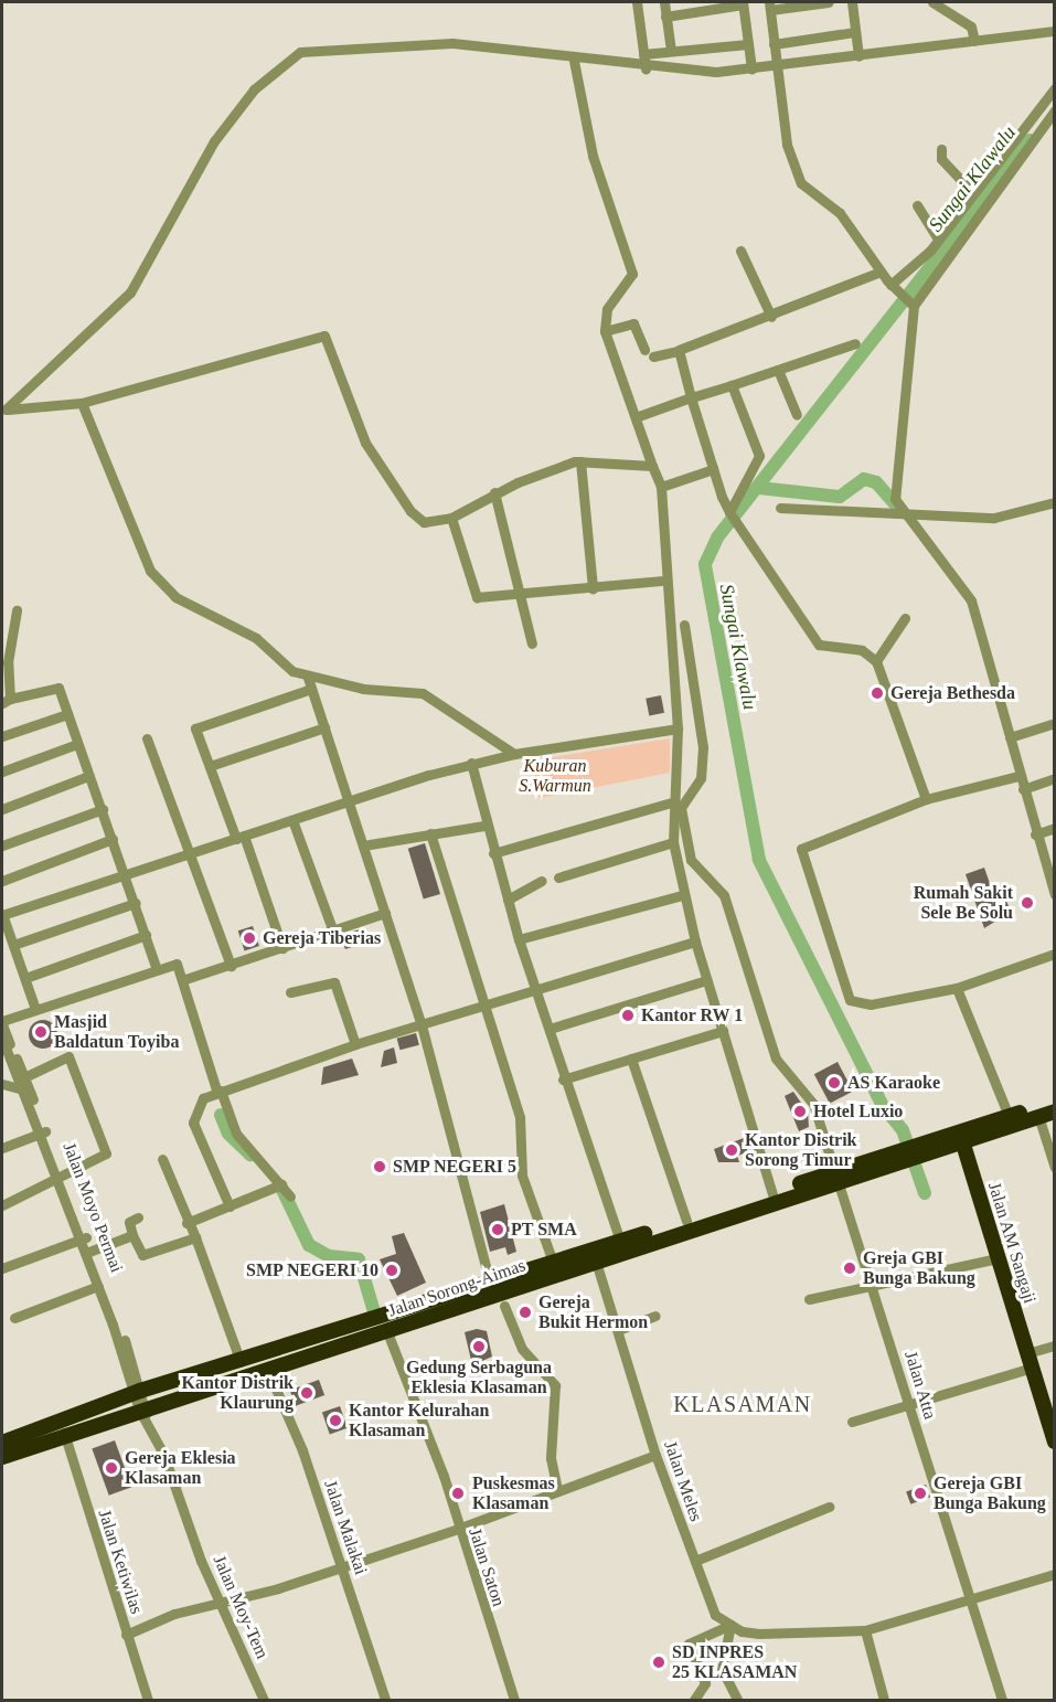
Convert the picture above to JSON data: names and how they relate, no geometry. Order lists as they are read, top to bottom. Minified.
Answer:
{"streets":{"highway":["Jalan AM Sangaji","Jalan Sorong-Aimas"],"street":["Jalan Moyo Permai","Jalan Atta","Jalan Meles","Jalan Malakai","Jalan Ketiwilas","Jalan Saton","Jalan Moy-Tem"]},"crossings":[["Jalan Moyo Permai","Jalan Sorong-Aimas"],["Jalan Moyo Permai","Jalan Moy-Tem"],["Jalan AM Sangaji","Jalan Sorong-Aimas"],["Jalan Sorong-Aimas","Jalan Atta"],["Jalan Sorong-Aimas","Jalan Meles"],["Jalan Sorong-Aimas","Jalan Malakai"],["Jalan Sorong-Aimas","Jalan Ketiwilas"],["Jalan Sorong-Aimas","Jalan Saton"],["Jalan Sorong-Aimas","Jalan Moy-Tem"]],"districts":["KLASAMAN"],"water":["Sungai Klawalu"],"parks":["Kuburan S.Warmun"],"places":["Gereja Bethesda","Rumah Sakit Sele Be Solu","Gereja Tiberias","Kantor RW 1","Masjid Baldatun Toyiba","AS Karaoke","Hotel Luxio","Kantor Distrik Sorong Timur","SMP NEGERI 5","PT SMA","Greja GBI Bunga Bakung","SMP NEGERI 10","Gereja Bukit Hermon","Gedung Serbaguna Eklesia Klasaman","Kantor Distrik Klaurung","Kantor Kelurahan Klasaman","Gereja Eklesia Klasaman","Puskesmas Klasaman","Gereja GBI Bunga Bakung","SD INPRES 25 KLASAMAN"]}
